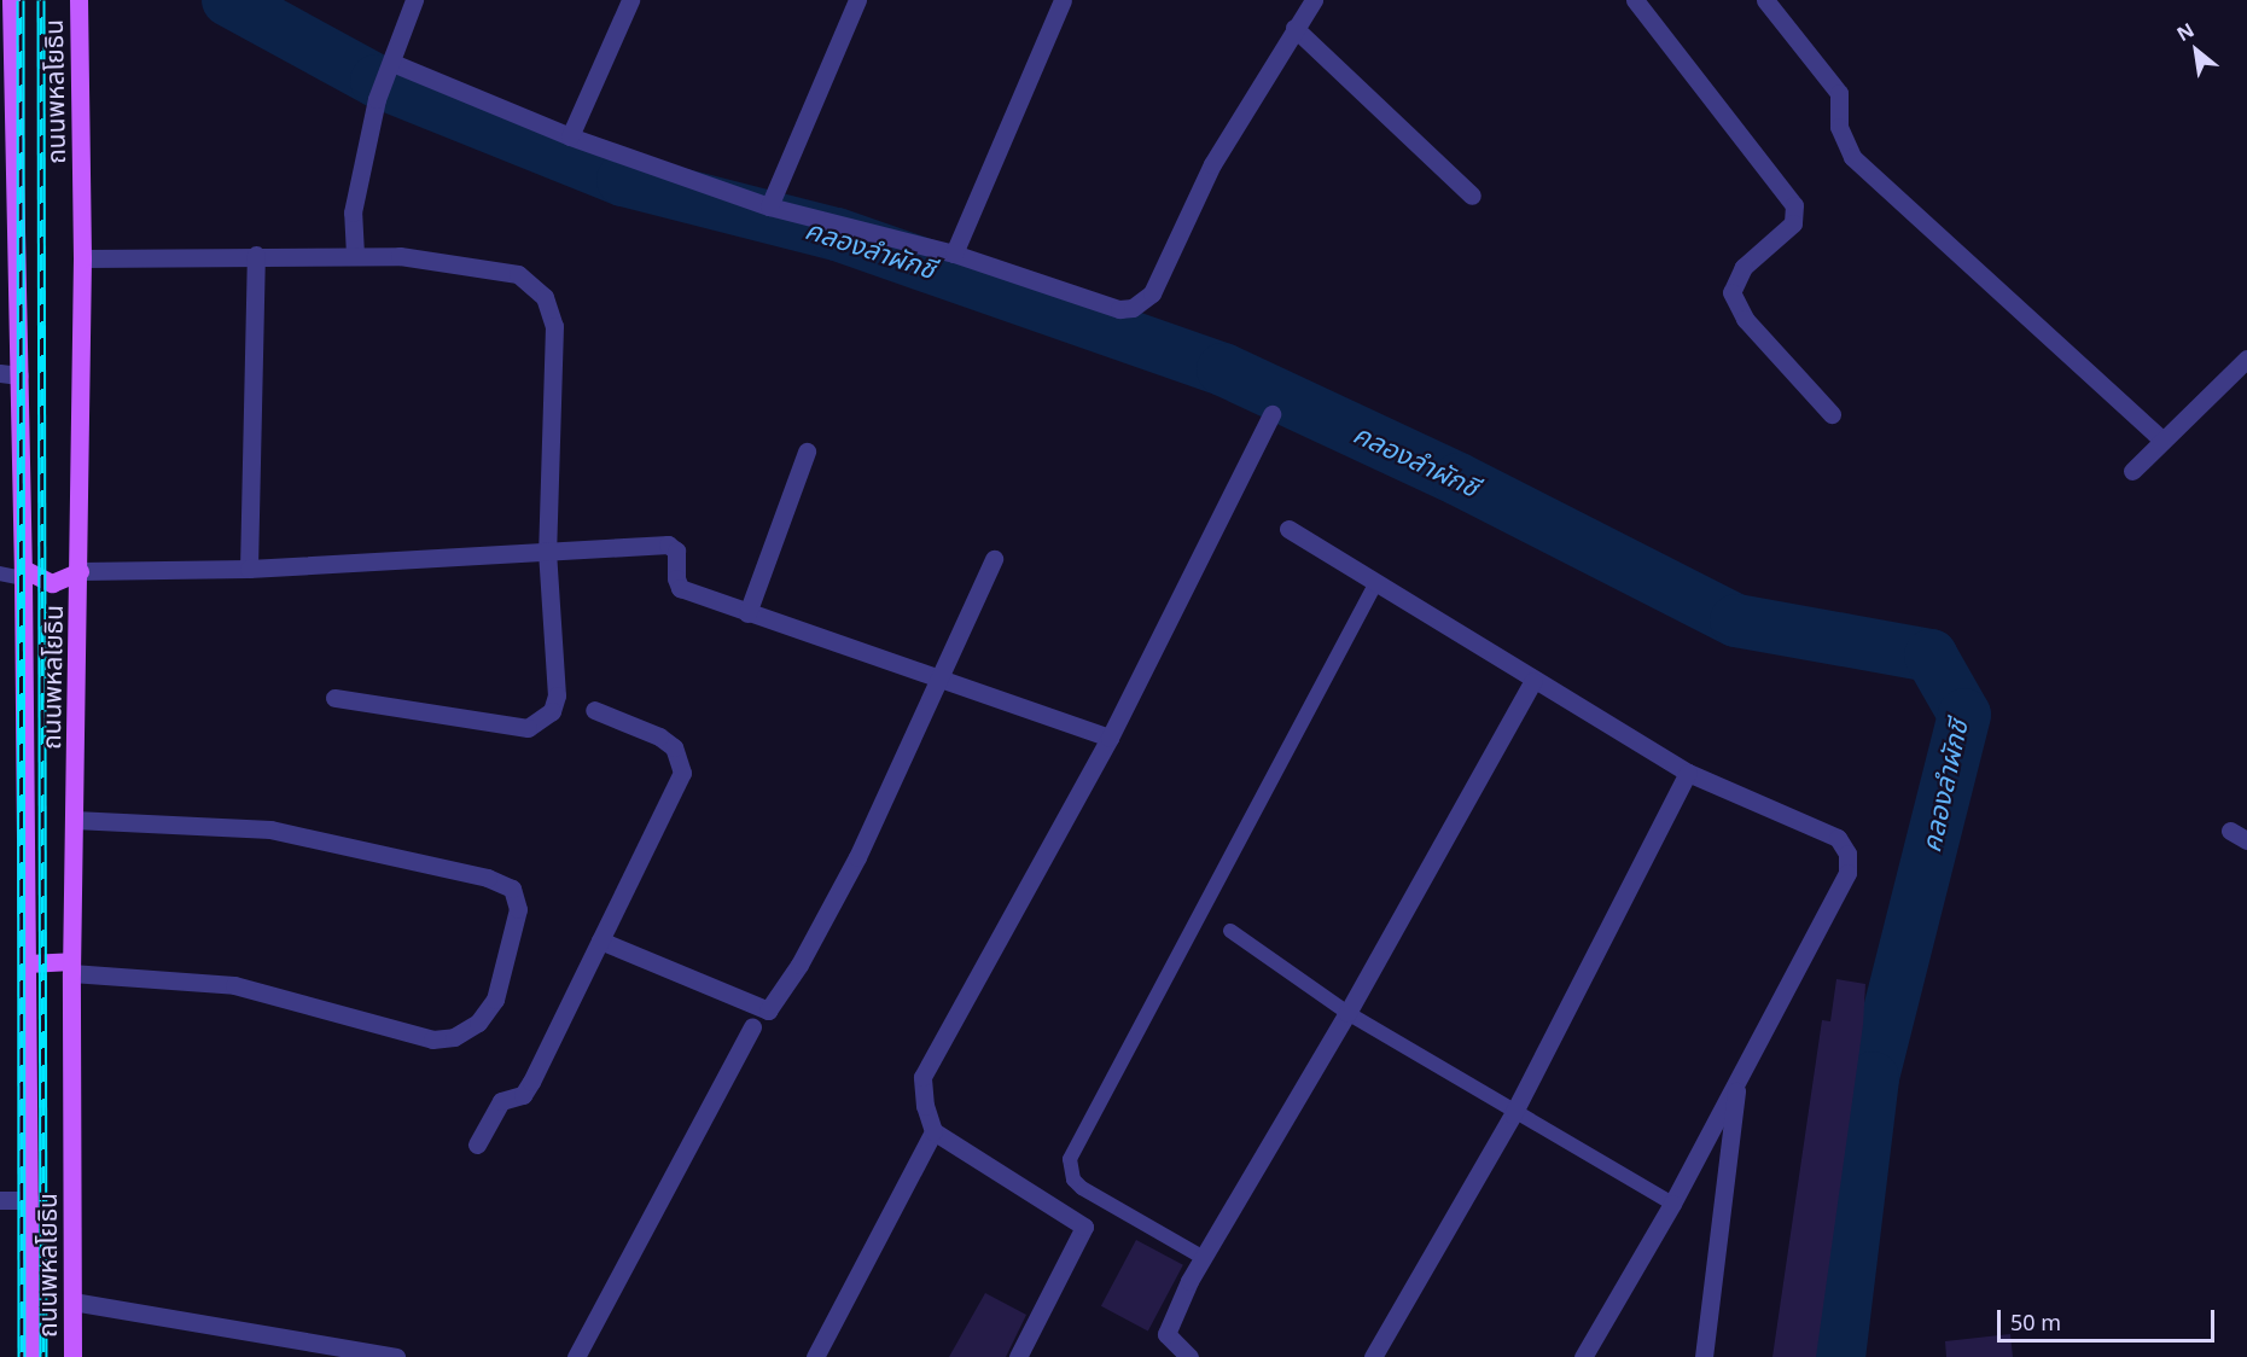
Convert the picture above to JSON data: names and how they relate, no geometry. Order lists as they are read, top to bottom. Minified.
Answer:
{"streets":{"main road":["ถนนพหลโยธิน"]},"water":["คลองลำผักชี"],"scale_bar":"50 m","north":"top left"}
